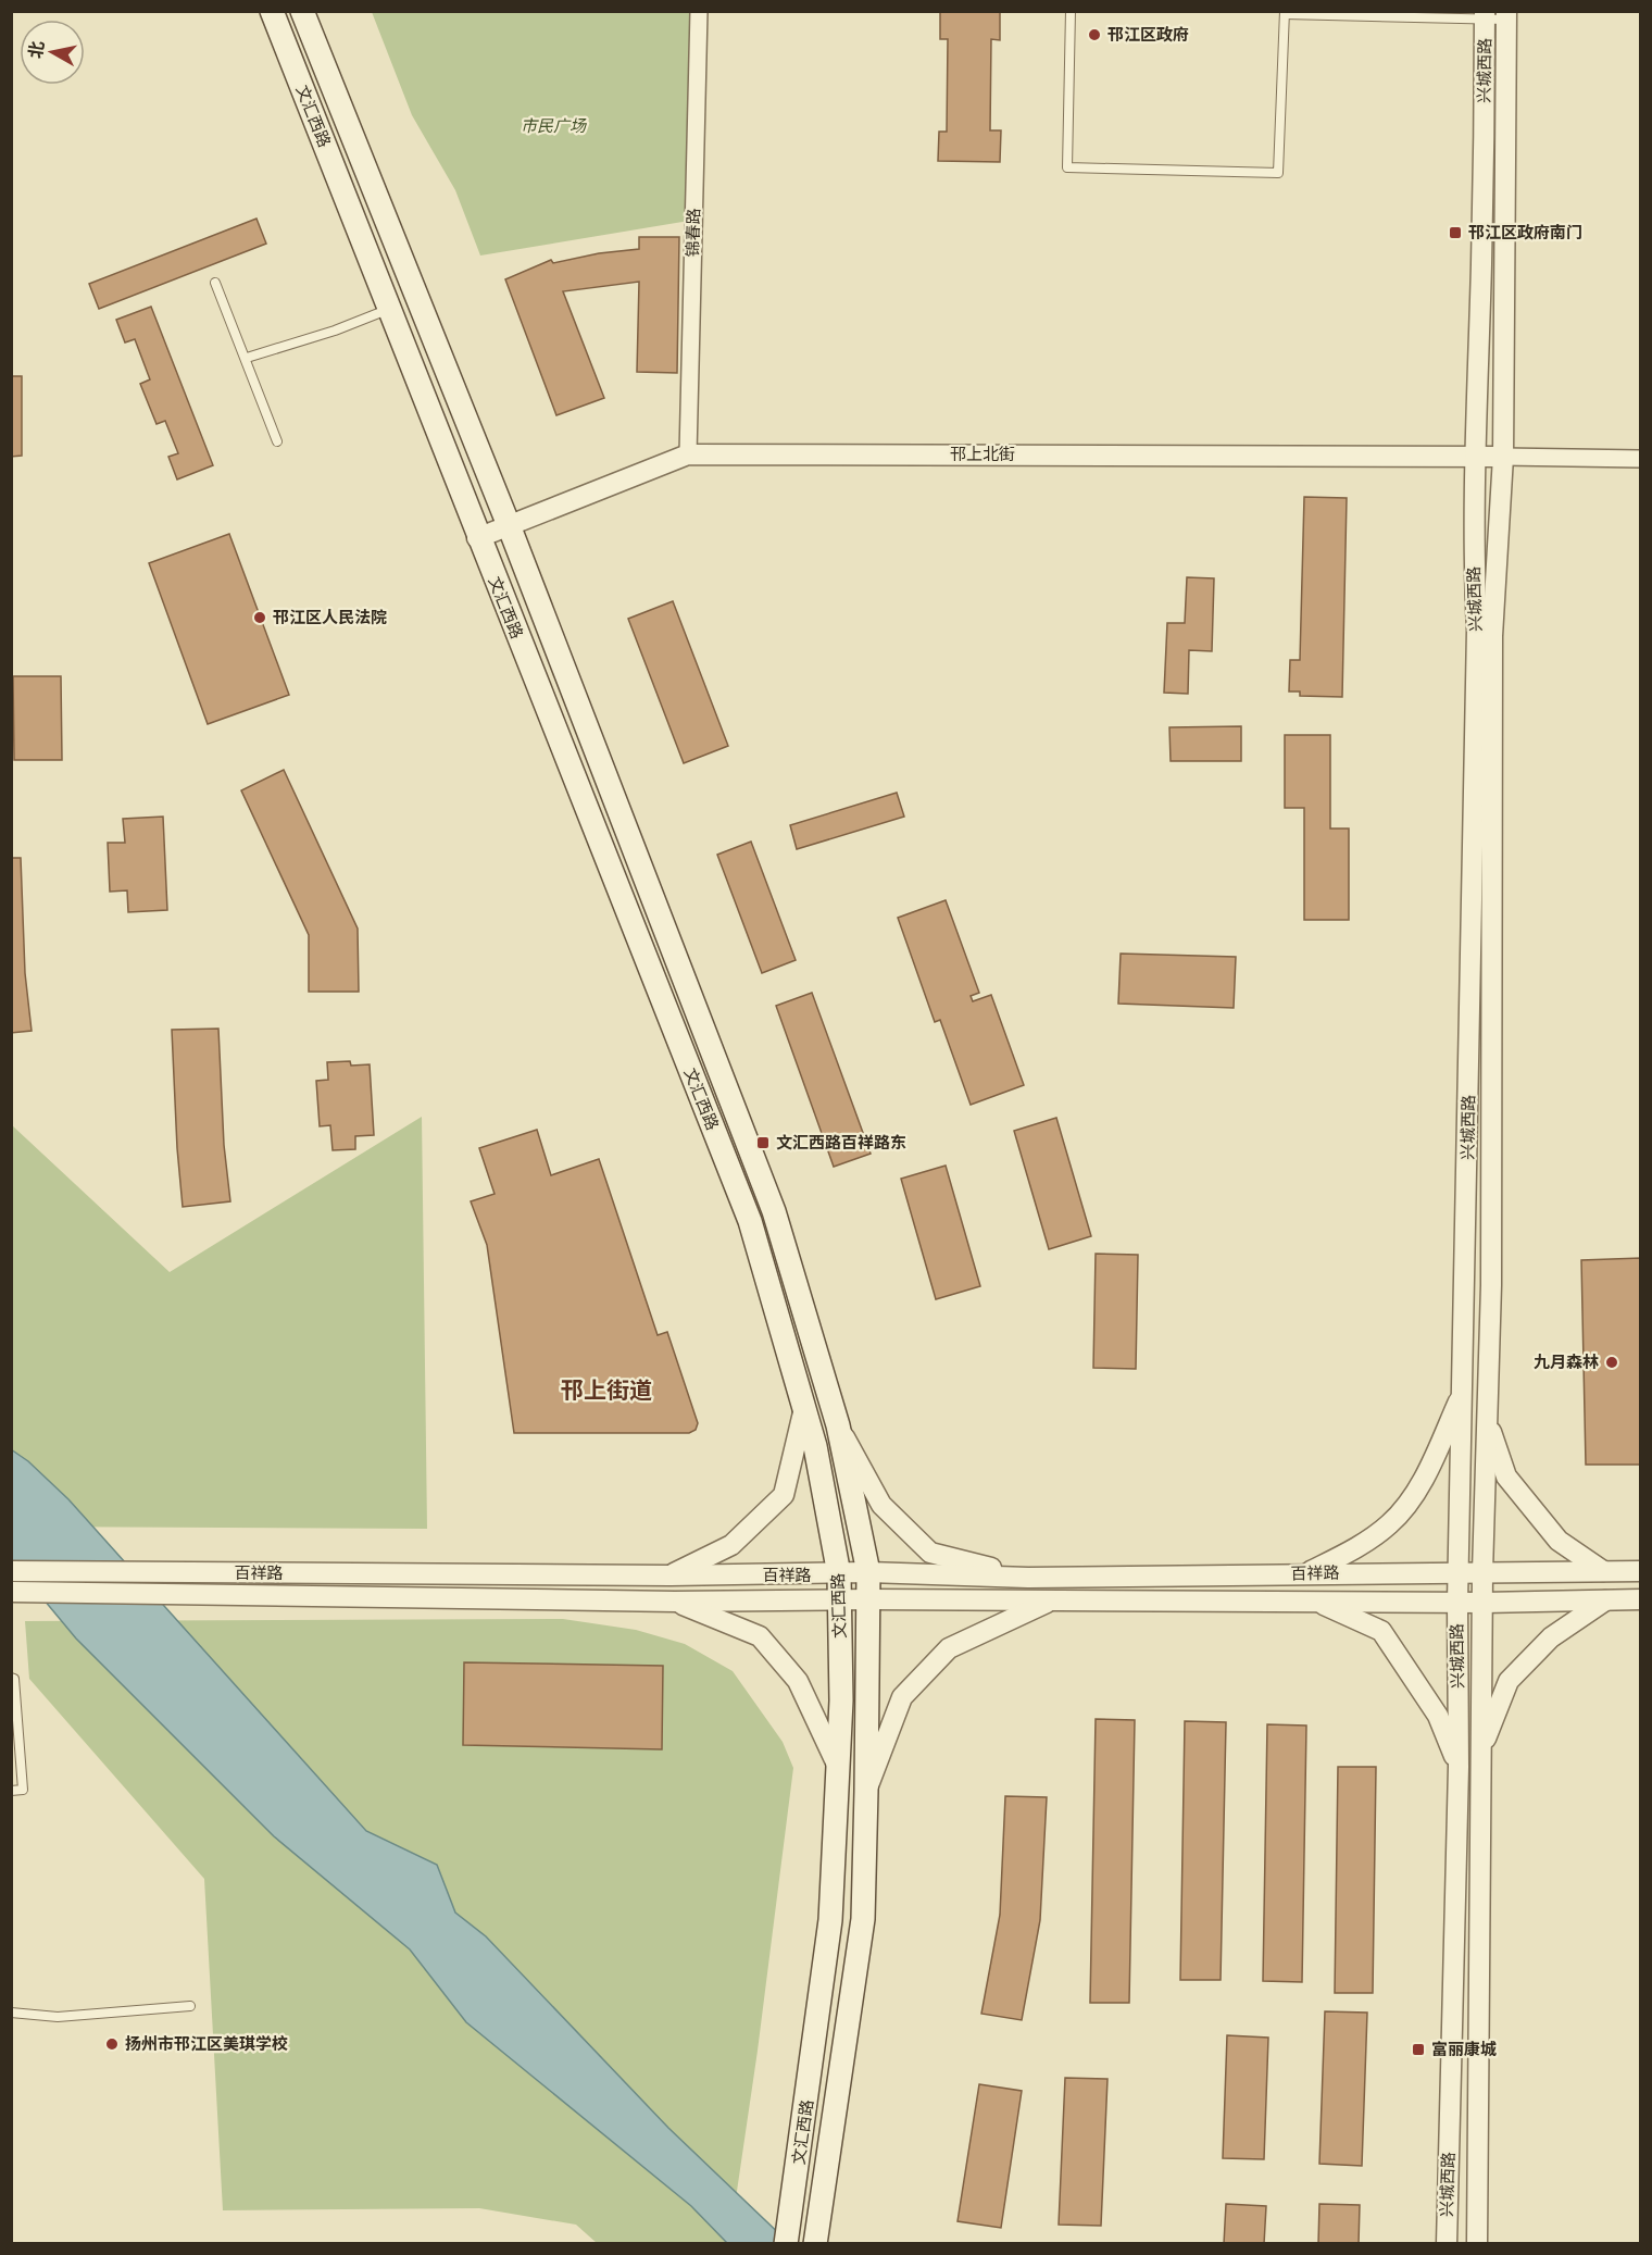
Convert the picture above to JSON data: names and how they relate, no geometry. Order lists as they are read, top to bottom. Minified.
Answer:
{"streets":{"main road":["文汇西路"],"street":["兴城西路","锦春路","邗上北街","百祥路"]},"crossings":[["兴城西路","邗上北街"],["兴城西路","百祥路"],["文汇西路","邗上北街"],["文汇西路","百祥路"],["锦春路","邗上北街"]],"districts":["邗上街道"],"parks":["市民广场"],"places":{"other":["邗江区政府","邗江区人民法院","九月森林","扬州市邗江区美琪学校"],"transit":["邗江区政府南门","文汇西路百祥路东","富丽康城"]},"north":"left"}
